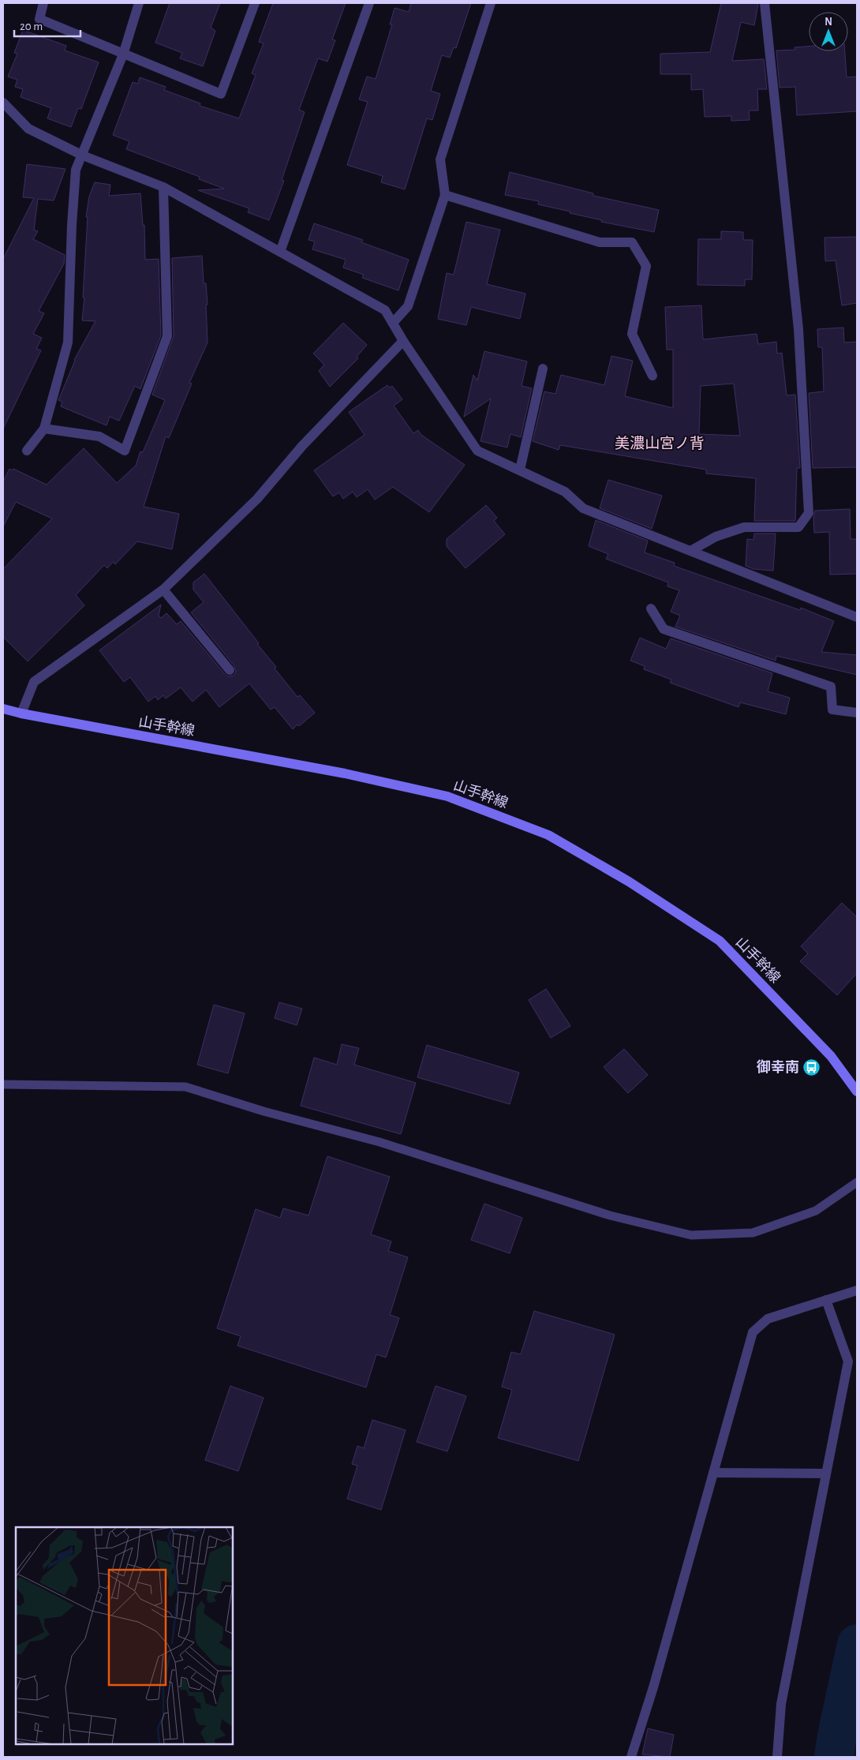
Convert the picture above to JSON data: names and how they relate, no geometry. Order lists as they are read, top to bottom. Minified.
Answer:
{"streets":{"main road":["山手幹線"]},"districts":["美濃山宮ノ背"],"places":{"bus stop":["御幸南"]},"scale_bar":"20 m","north":"top"}
